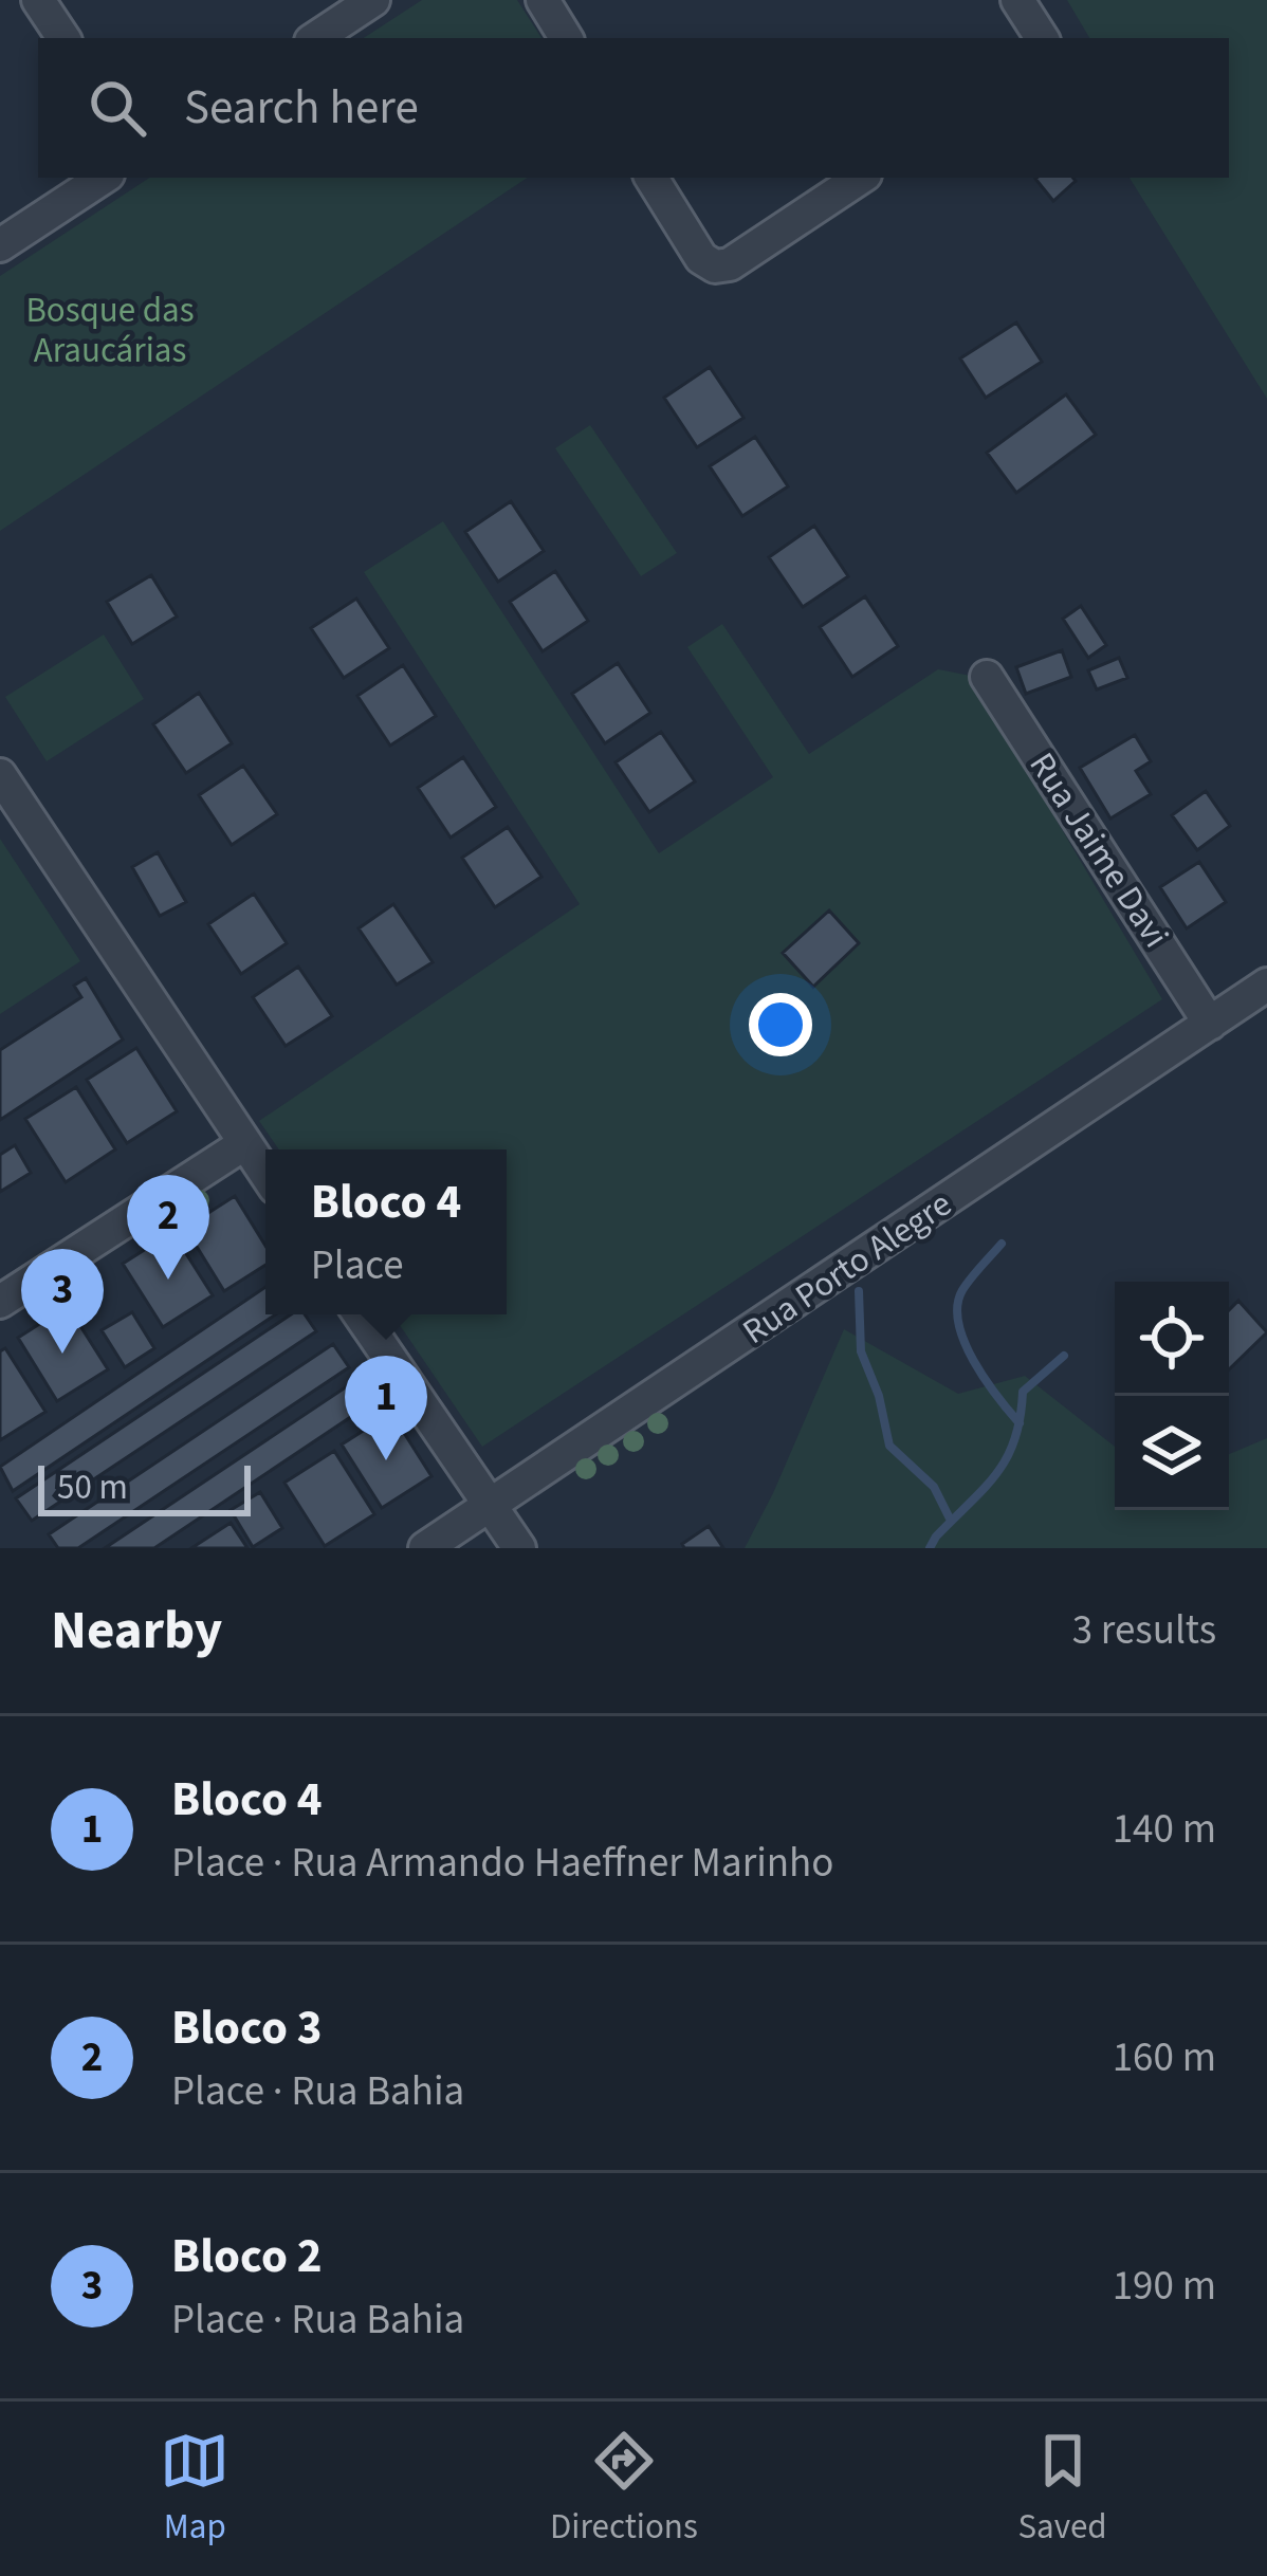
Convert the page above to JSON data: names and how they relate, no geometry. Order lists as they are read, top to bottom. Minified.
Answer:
{"streets":{"street":["Rua Jaime Davi","Rua Porto Alegre"]},"crossings":[["Rua Jaime Davi","Rua Porto Alegre"]],"parks":["Bosque das Araucárias"],"scale_bar":"50 m","page":{"search":"Search here","popup":["Bloco 4","Place"],"pins":["2","3","1"],"scale":"50 m","heading":["Nearby","3 results"],"list":[{"mark":"1","name":"Bloco 4","note":"Place · Rua Armando Haeffner Marinho","value":"140 m"},{"mark":"2","name":"Bloco 3","note":"Place · Rua Bahia","value":"160 m"},{"mark":"3","name":"Bloco 2","note":"Place · Rua Bahia","value":"190 m"}],"nav":["Map","Directions","Saved"]}}
